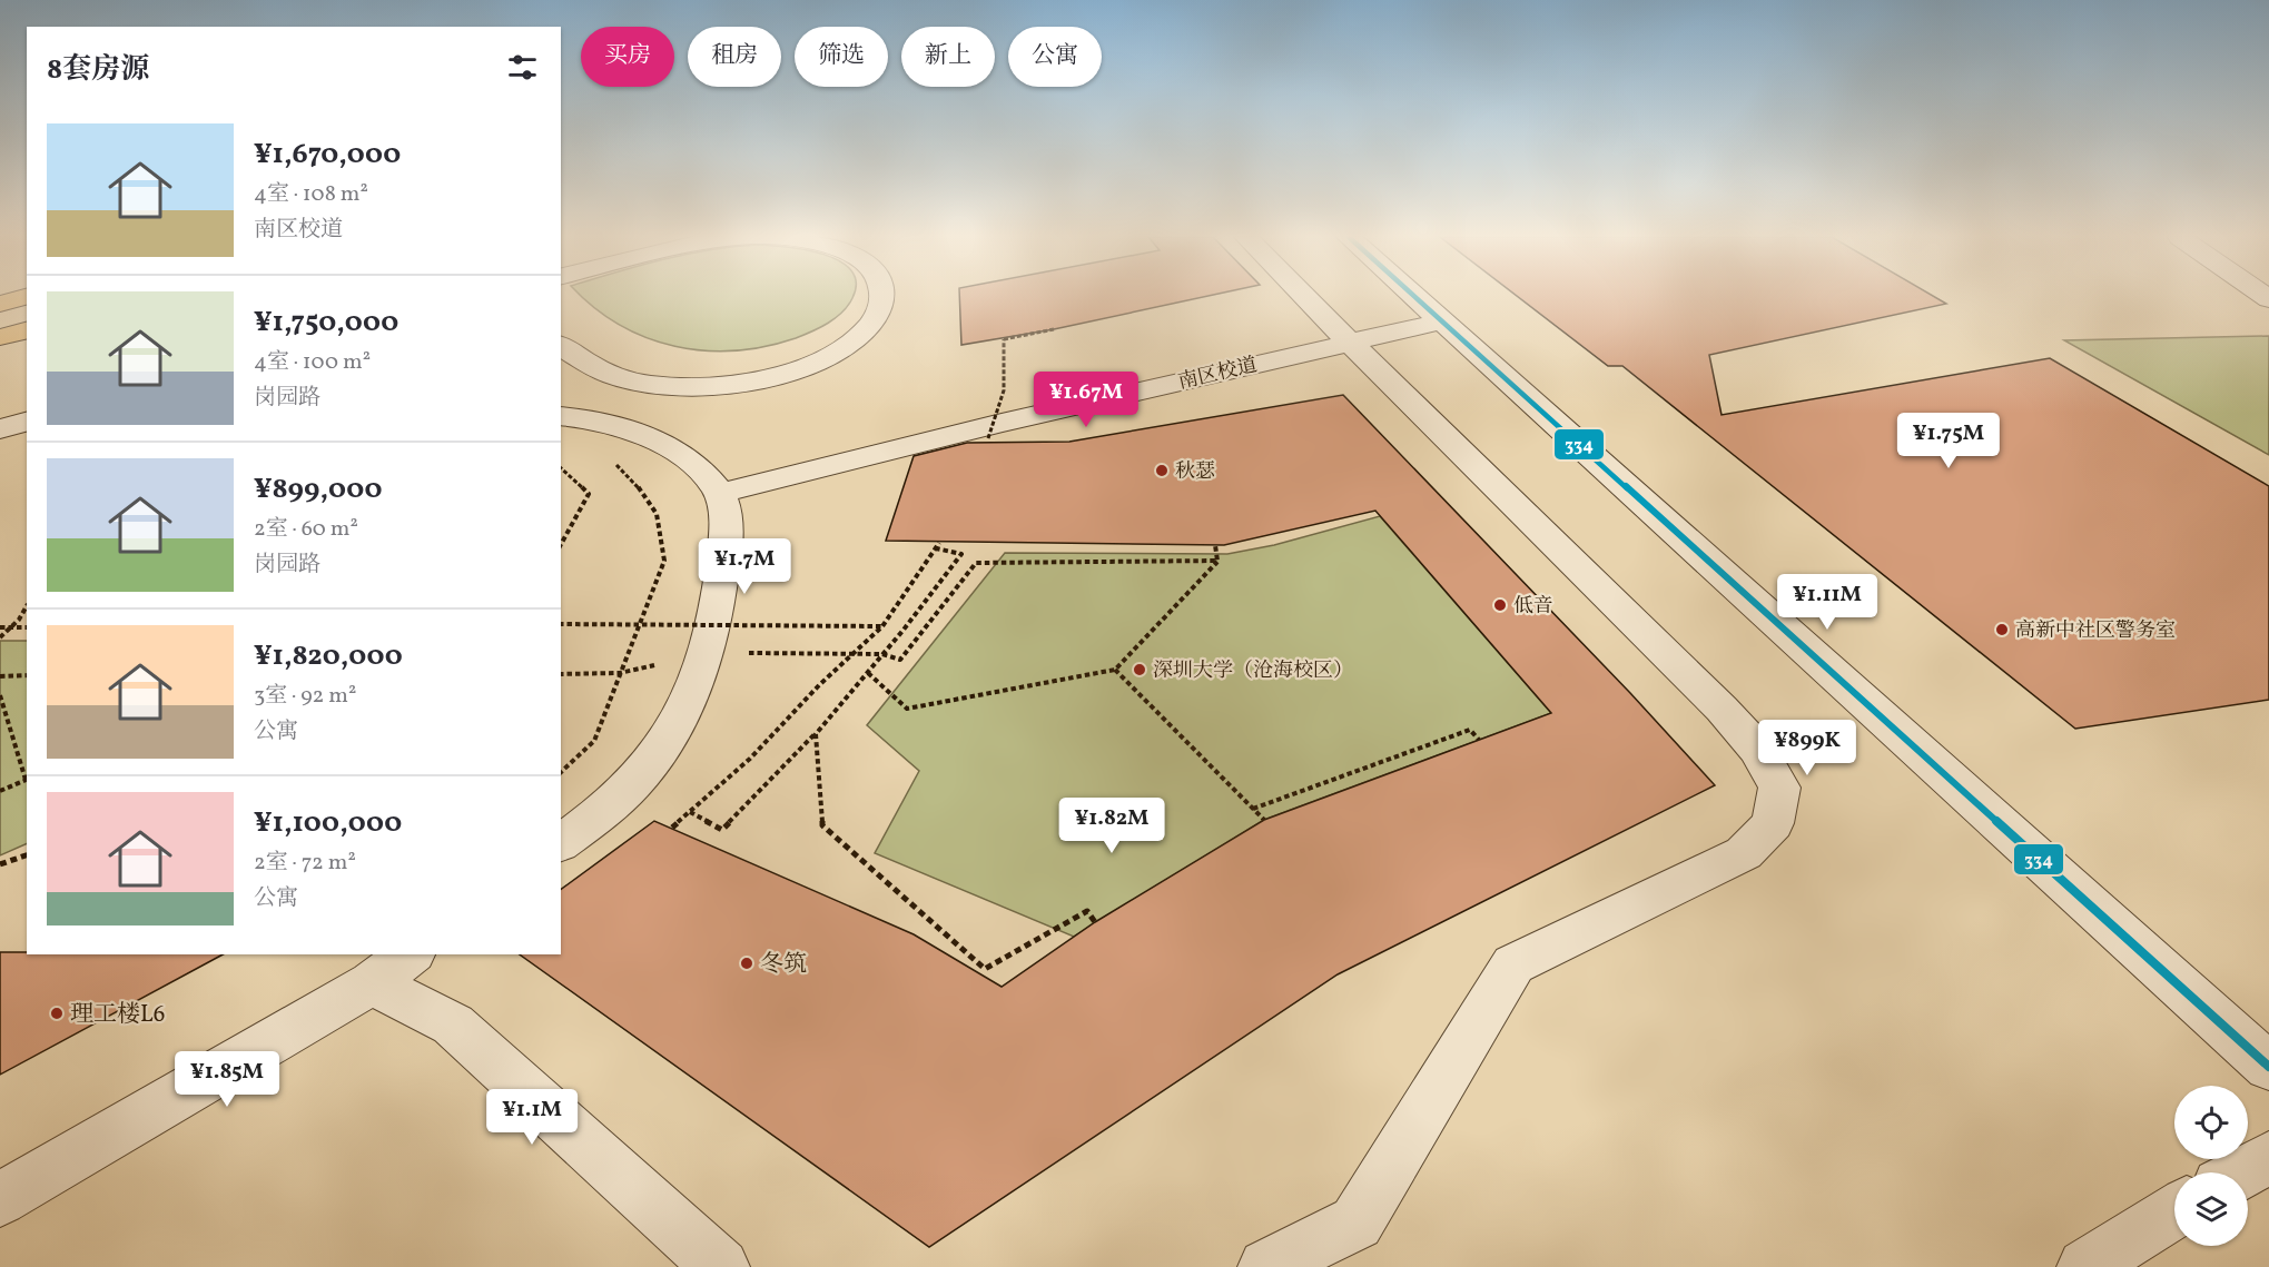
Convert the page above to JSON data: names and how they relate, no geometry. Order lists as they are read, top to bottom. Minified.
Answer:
{"streets":{"street":["南区校道"]},"places":["秋瑟","低音","高新中社区警务室","深圳大学（沧海校区）","冬筑","理工楼L6"],"lines":["transit line 334"],"page":{"chip":["买房","租房","筛选","新上","公寓"],"heading":"8套房源","list":[{"name":"¥1,670,000","note":"4室 · 108 m² · 南区校道"},{"name":"¥1,750,000","note":"4室 · 100 m² · 岗园路"},{"name":"¥899,000","note":"2室 · 60 m² · 岗园路"},{"name":"¥1,820,000","note":"3室 · 92 m² · 公寓"},{"name":"¥1,100,000","note":"2室 · 72 m² · 公寓"}],"price":["¥1.67M","¥1.75M","¥1.7M","¥1.11M","¥899K","¥1.82M","¥1.85M","¥1.1M"]}}
